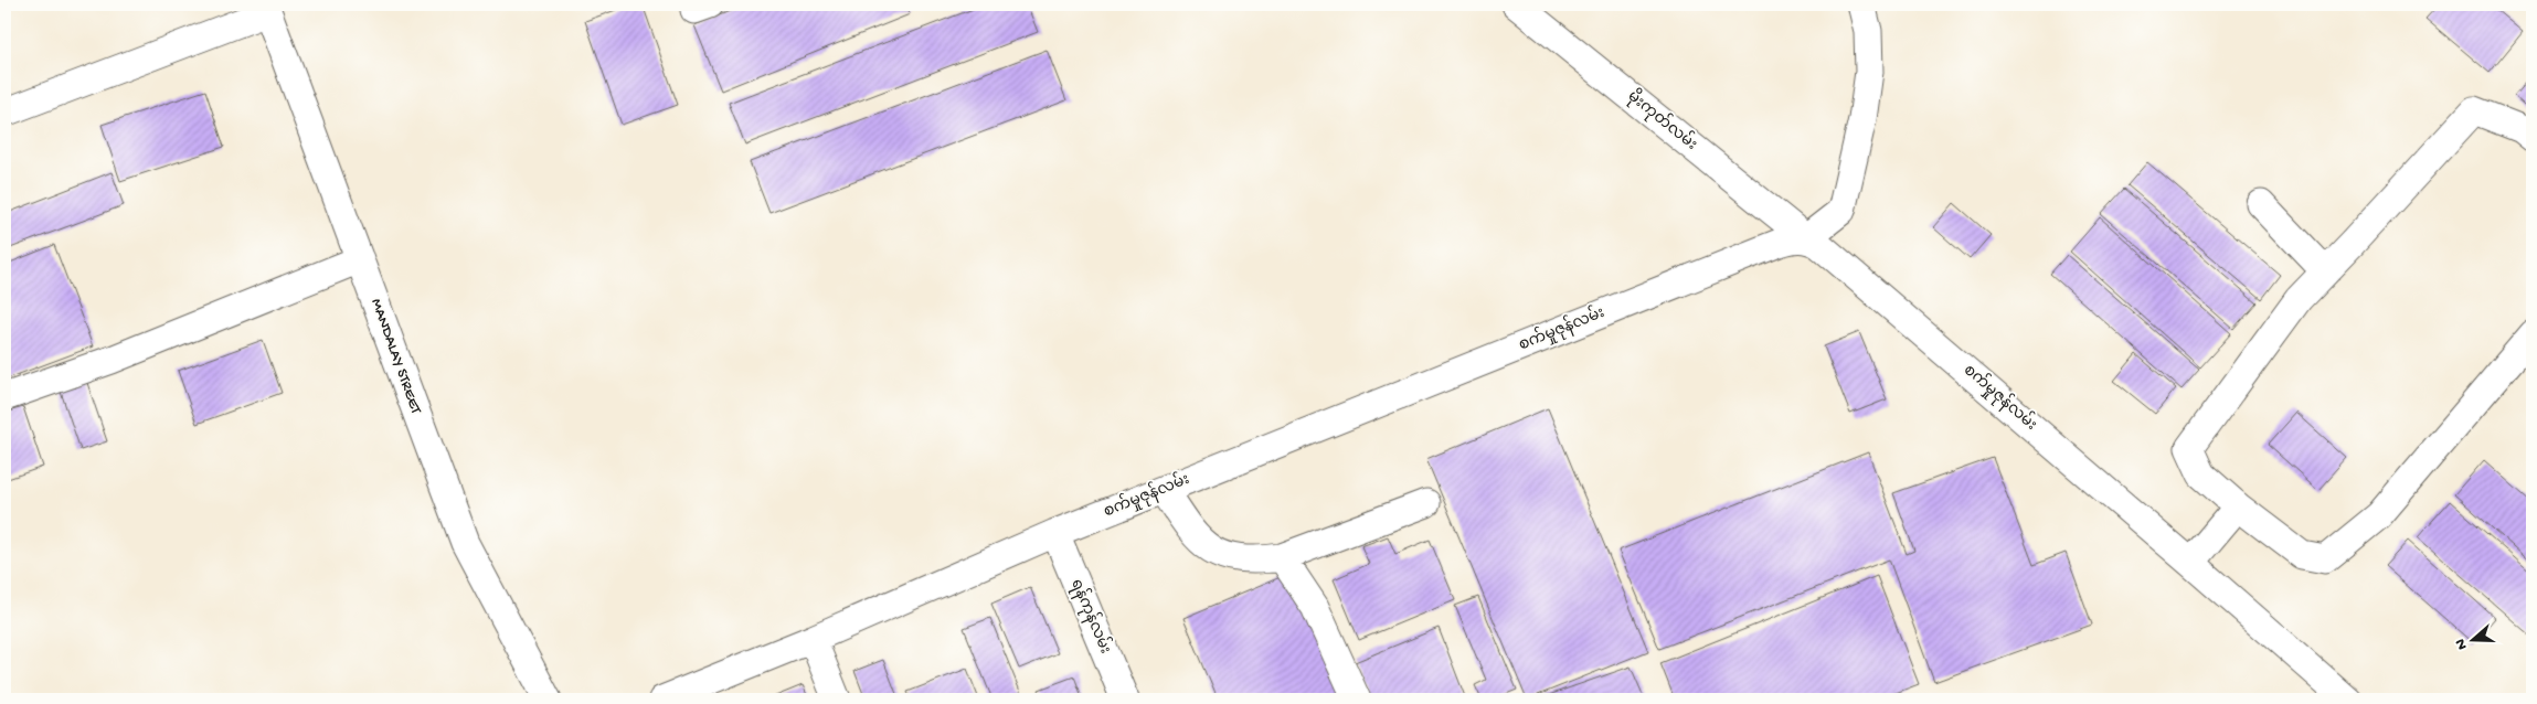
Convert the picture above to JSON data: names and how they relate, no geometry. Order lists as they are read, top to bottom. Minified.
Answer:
{"streets":{"street":["မိုးကုတ်လမ်း","စက်မှုဇုန်လမ်း","MANDALAY STREET","ရန်ကုန်လမ်း"]},"crossings":[["မိုးကုတ်လမ်း","စက်မှုဇုန်လမ်း"],["စက်မှုဇုန်လမ်း","ရန်ကုန်လမ်း"]],"north":"left"}
